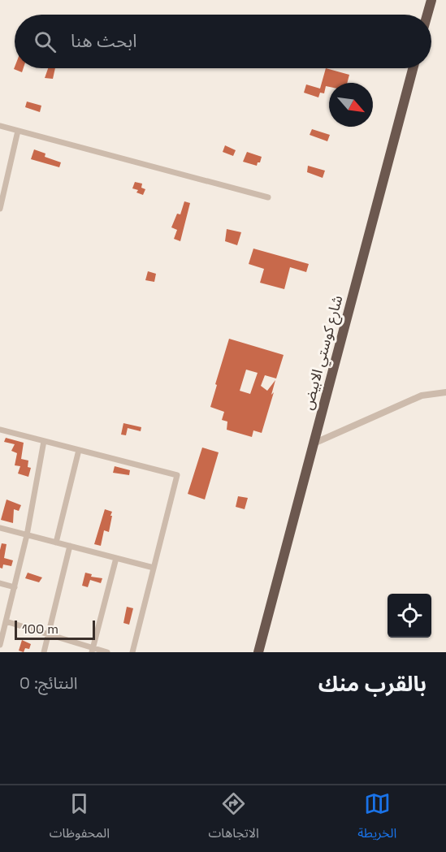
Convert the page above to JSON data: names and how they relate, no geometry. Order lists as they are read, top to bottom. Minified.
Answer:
{"streets":{"highway":["شارع كوستي الابيض"]},"scale_bar":"100 m","north":"bottom right","page":{"search":"ابحث هنا","scale":"100 m","heading":["بالقرب منك","النتائج: 0"],"nav":["الخريطة","الاتجاهات","المحفوظات"]}}
